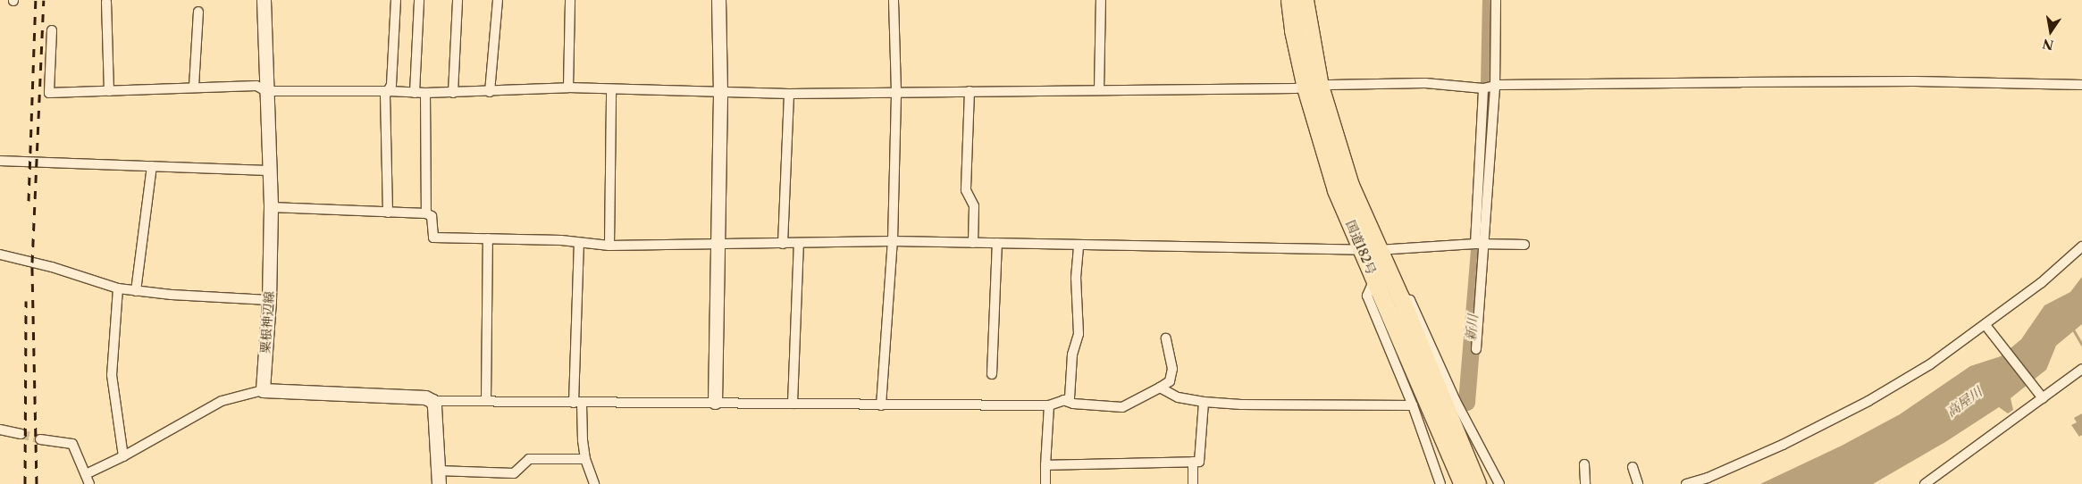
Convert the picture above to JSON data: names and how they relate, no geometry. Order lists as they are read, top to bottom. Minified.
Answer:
{"streets":{"highway":["国道182号"],"main road":["粟根神辺線"]},"water":["新川","高屋川"],"north":"bottom"}
